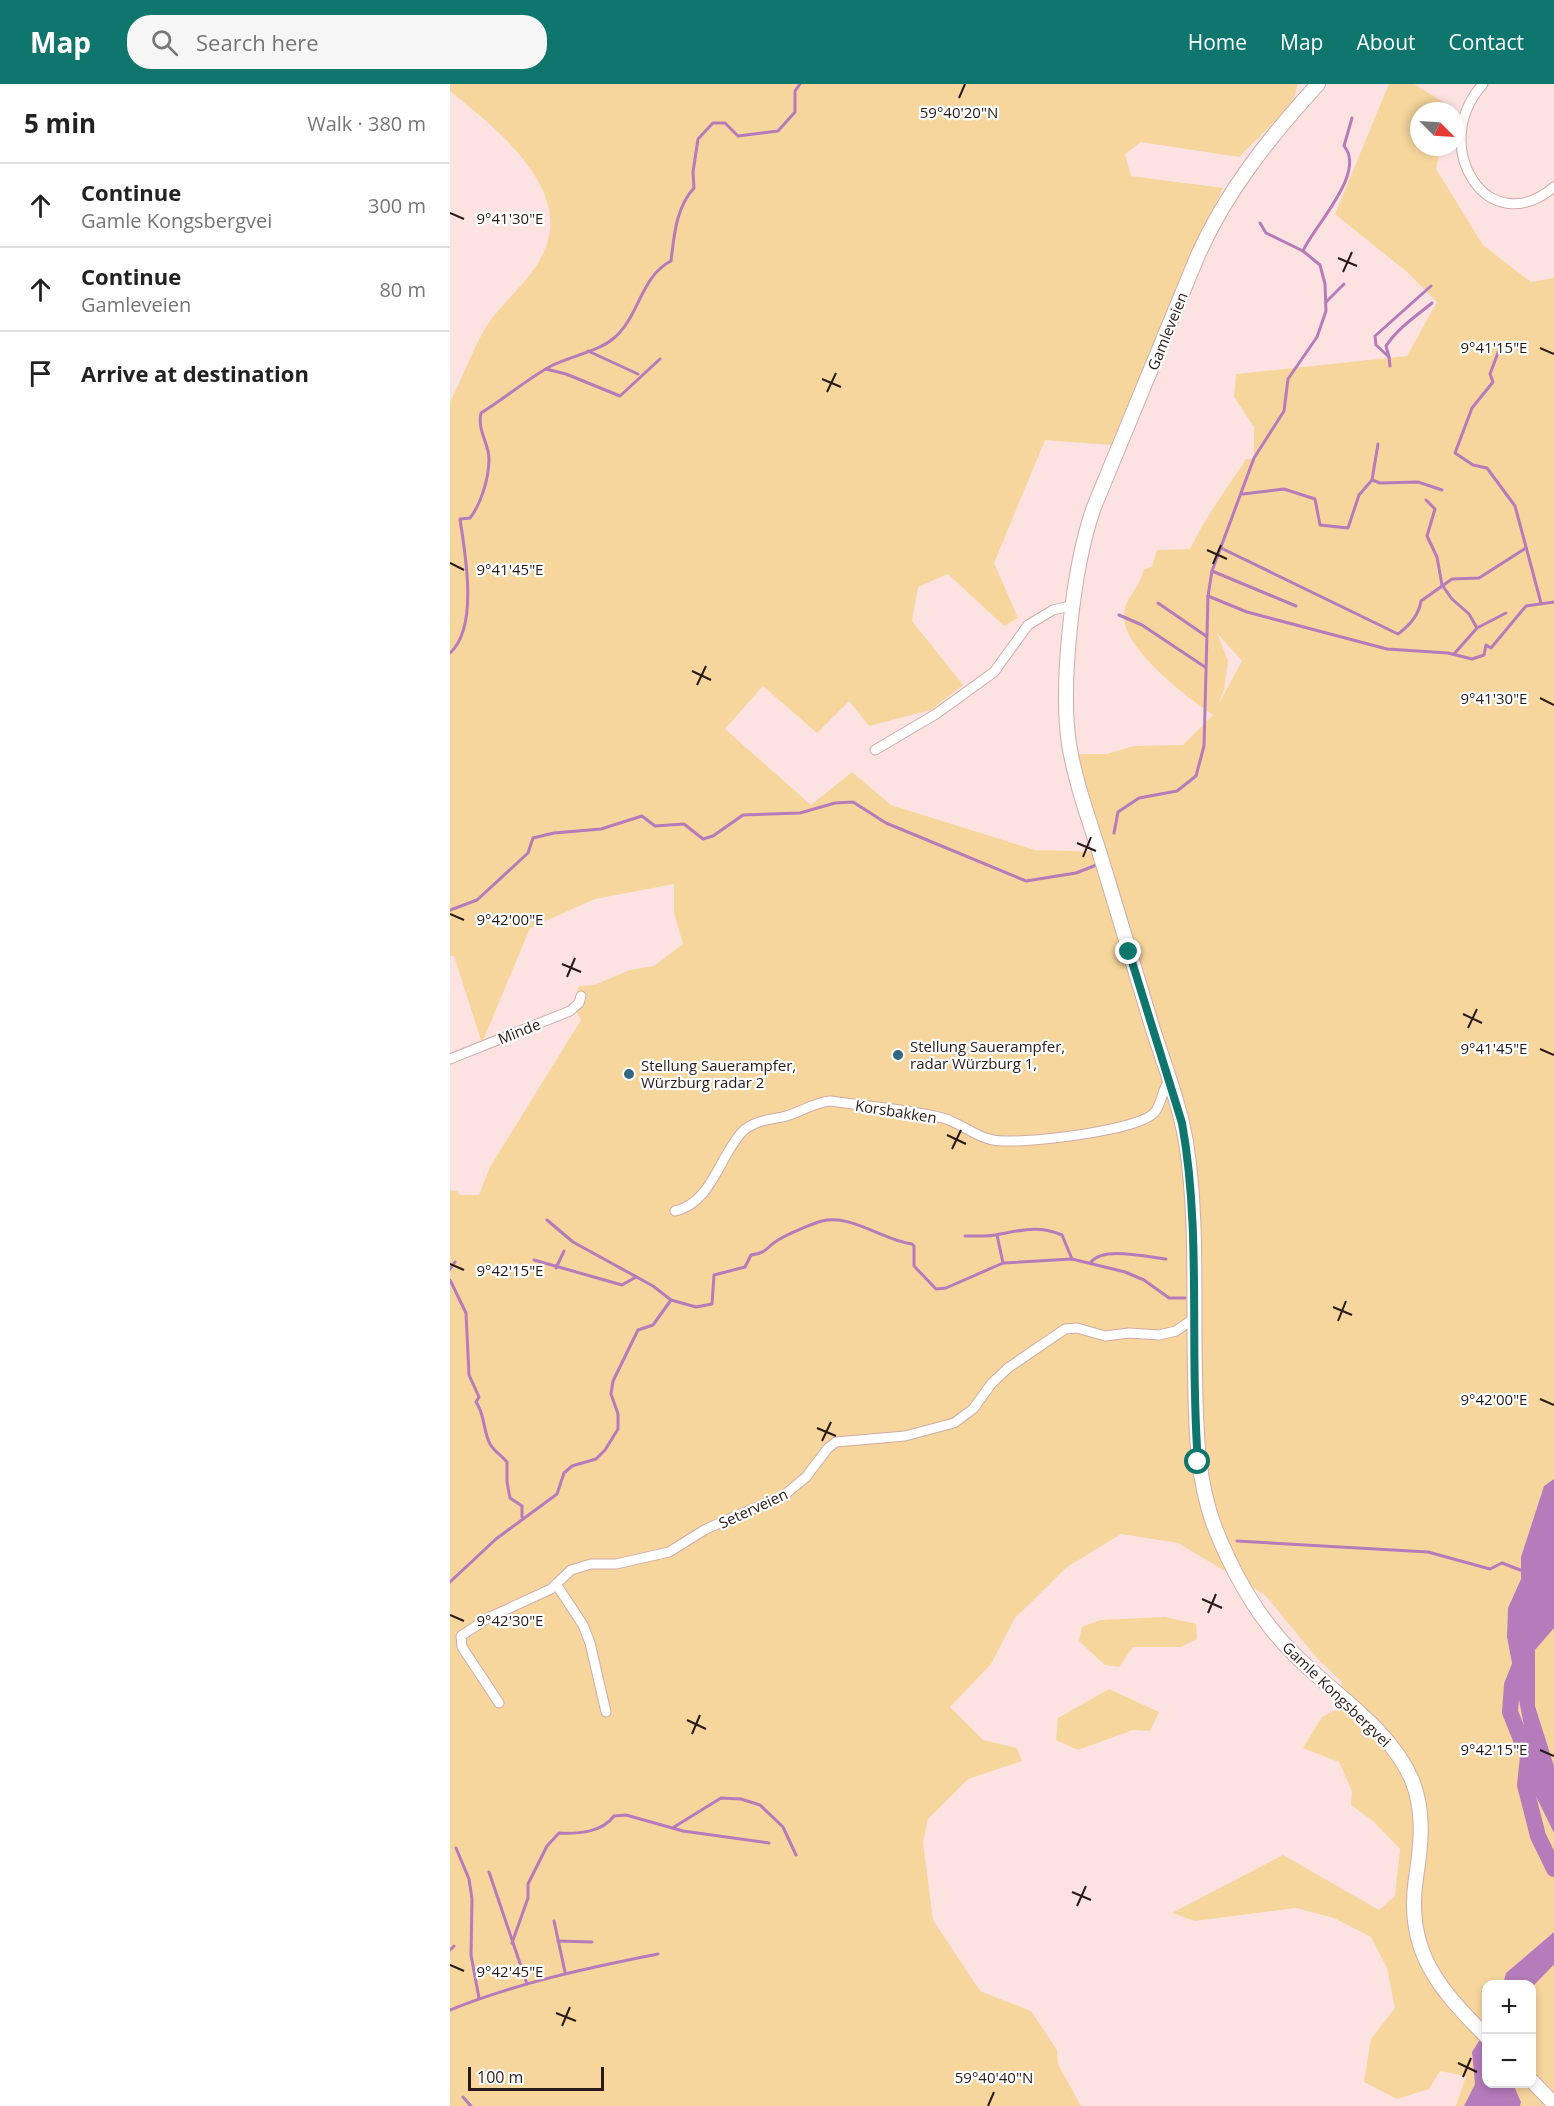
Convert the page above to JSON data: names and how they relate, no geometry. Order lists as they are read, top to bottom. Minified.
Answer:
{"streets":{"main road":["Gamleveien","Gamle Kongsbergvei"],"street":["Minde","Korsbakken","Seterveien"]},"crossings":[["Gamleveien","Gamle Kongsbergvei"],["Korsbakken","Gamle Kongsbergvei"],["Seterveien","Gamle Kongsbergvei"]],"places":["Stellung Sauerampfer, radar Würzburg 1,","Stellung Sauerampfer, Würzburg radar 2"],"scale_bar":"100 m","north":"bottom right","page":{"header":"Map","search":"Search here","nav":["Home","Map","About","Contact"],"heading":["5 min","Walk · 380 m"],"list":[["Continue","Gamle Kongsbergvei","300 m"],["Continue","Gamleveien","80 m"],"Arrive at destination"],"map_buttons":["+","−"],"scale":"100 m"},"coordinates":["59°40'20\"N","9°41'30\"E","9°41'15\"E","9°41'45\"E","9°42'00\"E","9°42'15\"E","9°42'30\"E","9°42'45\"E","59°40'40\"N"]}
